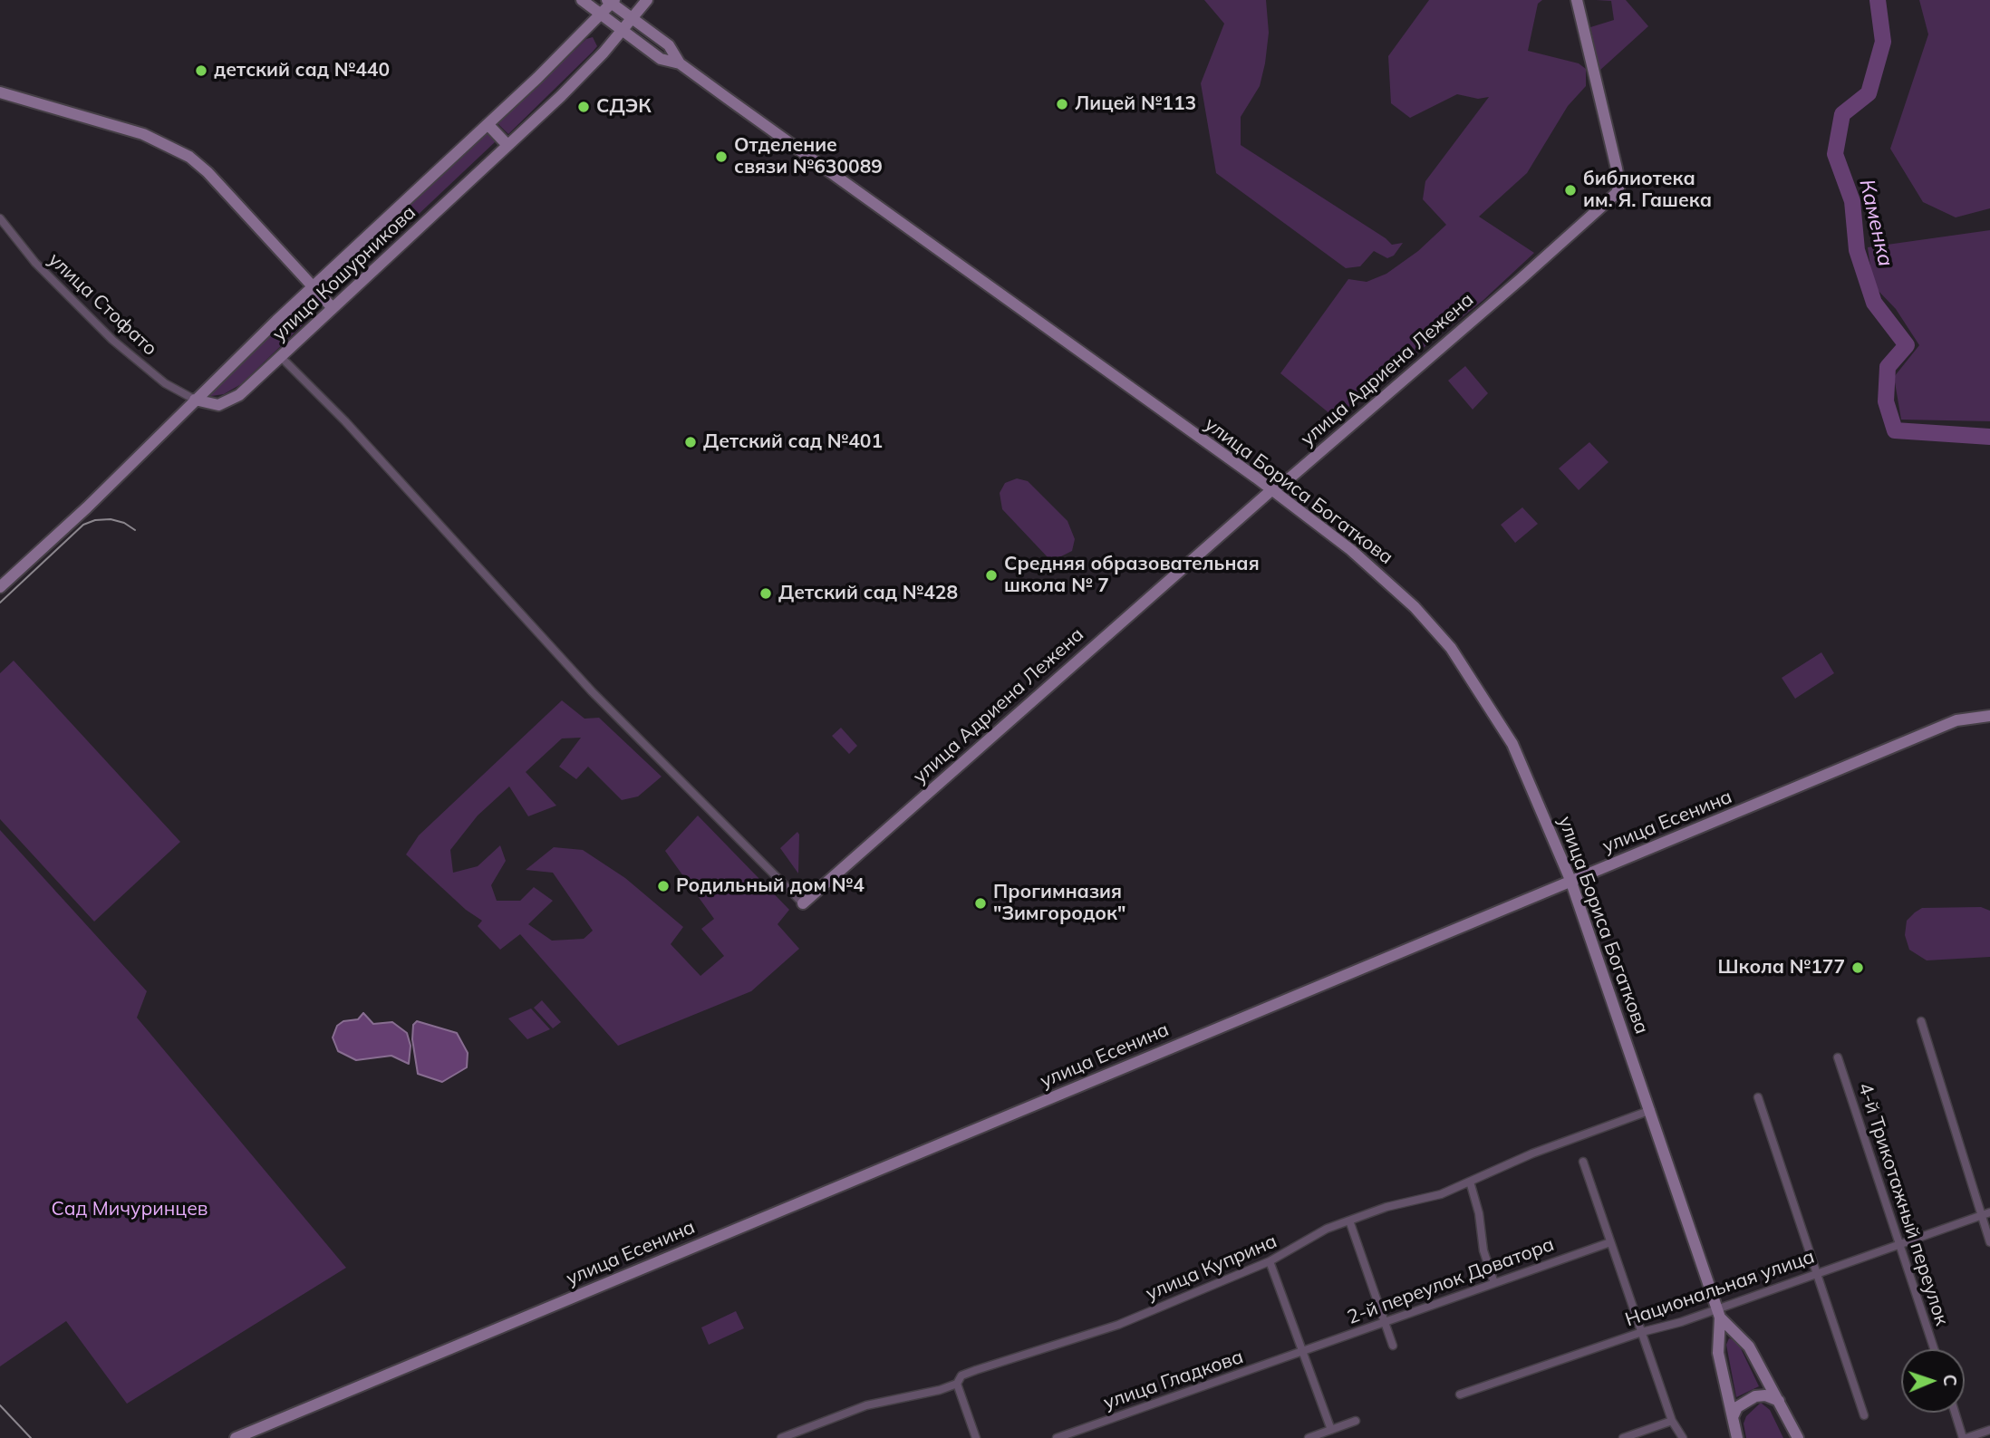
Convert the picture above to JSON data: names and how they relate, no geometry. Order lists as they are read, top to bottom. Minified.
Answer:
{"streets":{"main road":["улица Кошурникова","улица Адриена Лежена","улица Бориса Богаткова","улица Есенина"],"street":["улица Стофато","4-й Трикотажный переулок","улица Куприна","2-й переулок Доватора","Национальная улица","улица Гладкова"]},"crossings":[["улица Кошурникова","улица Стофато"],["улица Кошурникова","улица Бориса Богаткова"],["улица Адриена Лежена","улица Бориса Богаткова"],["улица Бориса Богаткова","улица Есенина"],["улица Бориса Богаткова","улица Куприна"],["улица Бориса Богаткова","Национальная улица"],["4-й Трикотажный переулок","Национальная улица"],["2-й переулок Доватора","улица Гладкова"]],"water":["Каменка"],"parks":["Сад Мичуринцев"],"places":["детский сад №440","Лицей №113","СДЭК","Отделение связи №630089","библиотека им. Я. Гашека","Детский сад №401","Средняя образовательная школа № 7","Детский сад №428","Родильный дом №4","Прогимназия \"Зимгородок\"","Школа №177"],"north":"right"}
